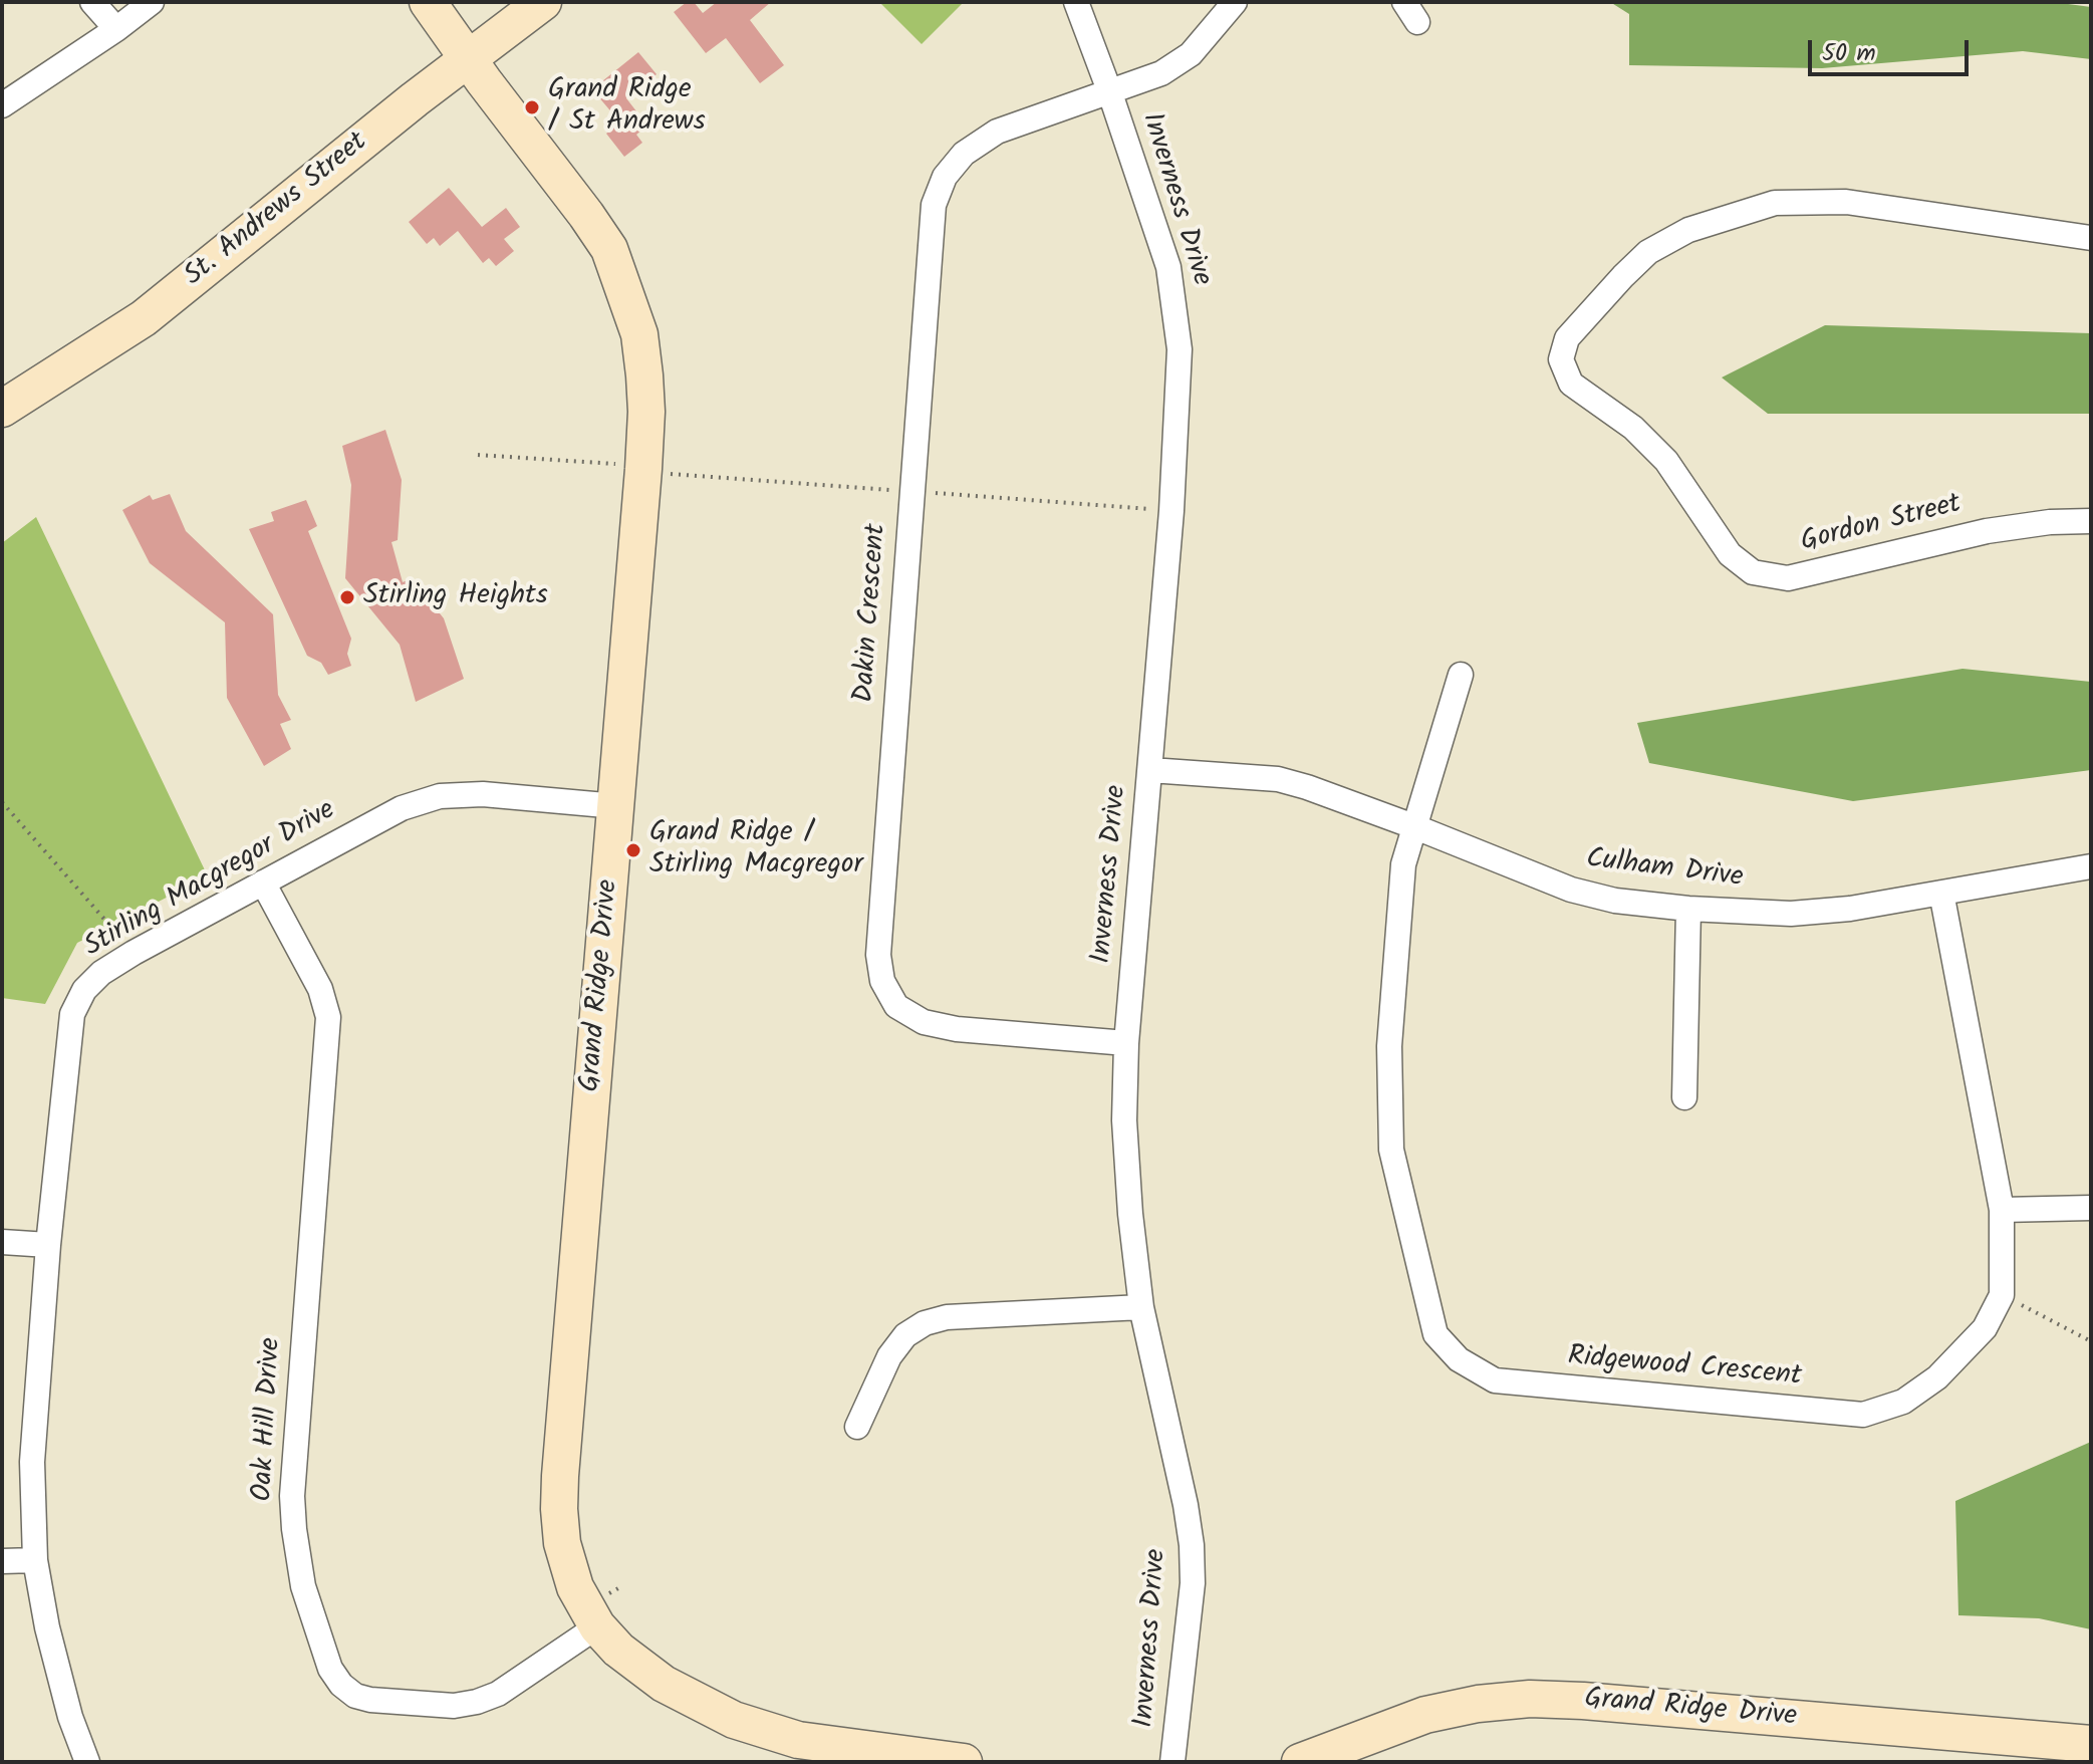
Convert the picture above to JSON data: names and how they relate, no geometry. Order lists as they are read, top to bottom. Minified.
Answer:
{"streets":{"street":["Inverness Drive","St. Andrews Street","Gordon Street","Dakin Crescent","Culham Drive","Stirling Macgregor Drive","Grand Ridge Drive","Ridgewood Crescent","Oak Hill Drive"]},"crossings":[["Inverness Drive","Dakin Crescent"],["Inverness Drive","Culham Drive"],["St. Andrews Street","Grand Ridge Drive"],["Culham Drive","Ridgewood Crescent"],["Stirling Macgregor Drive","Grand Ridge Drive"],["Stirling Macgregor Drive","Oak Hill Drive"],["Grand Ridge Drive","Oak Hill Drive"]],"places":["Grand Ridge / St Andrews","Stirling Heights","Grand Ridge / Stirling Macgregor"],"scale_bar":"50 m"}
